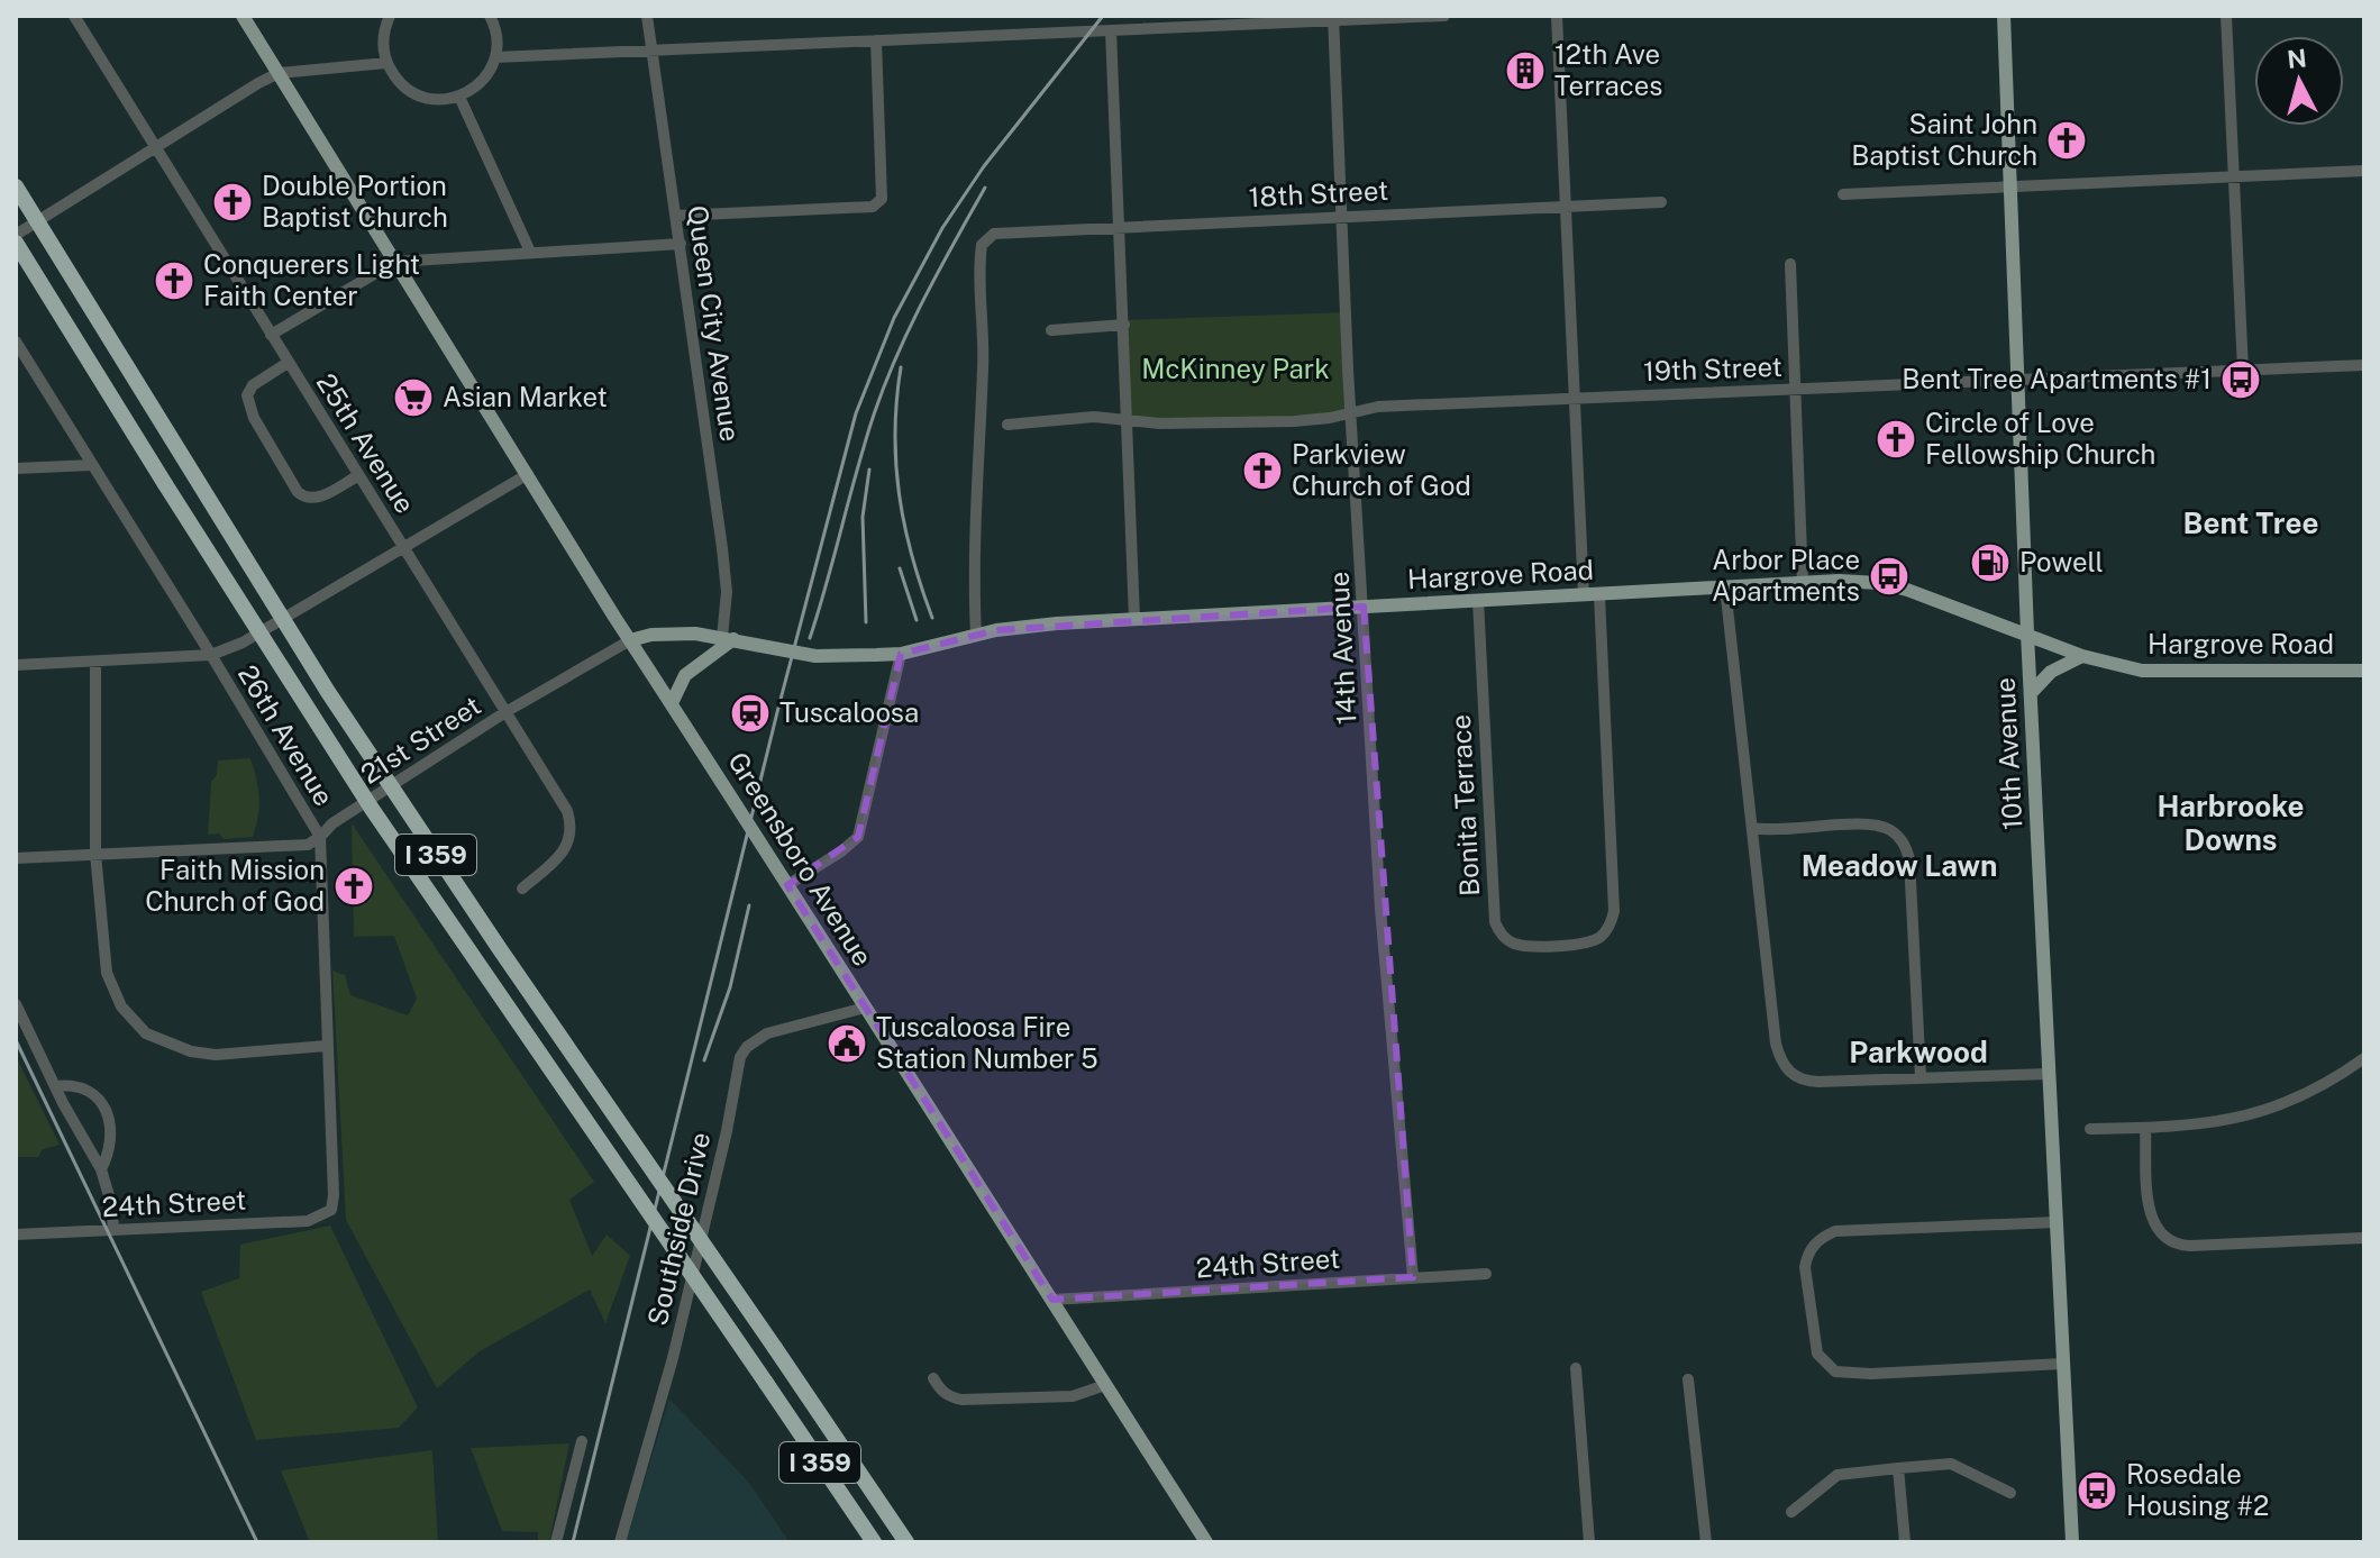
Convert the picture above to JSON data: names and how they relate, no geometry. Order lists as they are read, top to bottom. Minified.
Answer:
{"streets":{"highway":["I 359"],"main road":["Hargrove Road","10th Avenue","Greensboro Avenue"],"street":["18th Street","Queen City Avenue","19th Street","25th Avenue","14th Avenue","26th Avenue","21st Street","Bonita Terrace","24th Street","Southside Drive"]},"crossings":[["18th Street","Hargrove Road"],["18th Street","14th Avenue"],["18th Street","Bonita Terrace"],["Queen City Avenue","Hargrove Road"],["19th Street","14th Avenue"],["19th Street","10th Avenue"],["19th Street","Bonita Terrace"],["25th Avenue","21st Street"],["Hargrove Road","14th Avenue"],["Hargrove Road","21st Street"],["Hargrove Road","10th Avenue"],["Hargrove Road","Bonita Terrace"],["Hargrove Road","Greensboro Avenue"],["14th Avenue","24th Street"],["26th Avenue","21st Street"],["26th Avenue","24th Street"],["21st Street","Greensboro Avenue"],["Greensboro Avenue","24th Street"],["Greensboro Avenue","Southside Drive"]],"districts":["Bent Tree","Harbrooke Downs","Meadow Lawn","Parkwood"],"parks":["McKinney Park"],"places":{"building":["12th Ave Terraces"],"church":["Saint John Baptist Church","Double Portion Baptist Church","Conquerers Light Faith Center","Circle of Love Fellowship Church","Parkview Church of God","Faith Mission Church of God"],"bus stop":["Bent Tree Apartments #1","Arbor Place Apartments","Rosedale Housing #2"],"supermarket":["Asian Market"],"fuel station":["Powell"],"station":["Tuscaloosa"],"public building":["Tuscaloosa Fire Station Number 5"]},"north":"top"}
